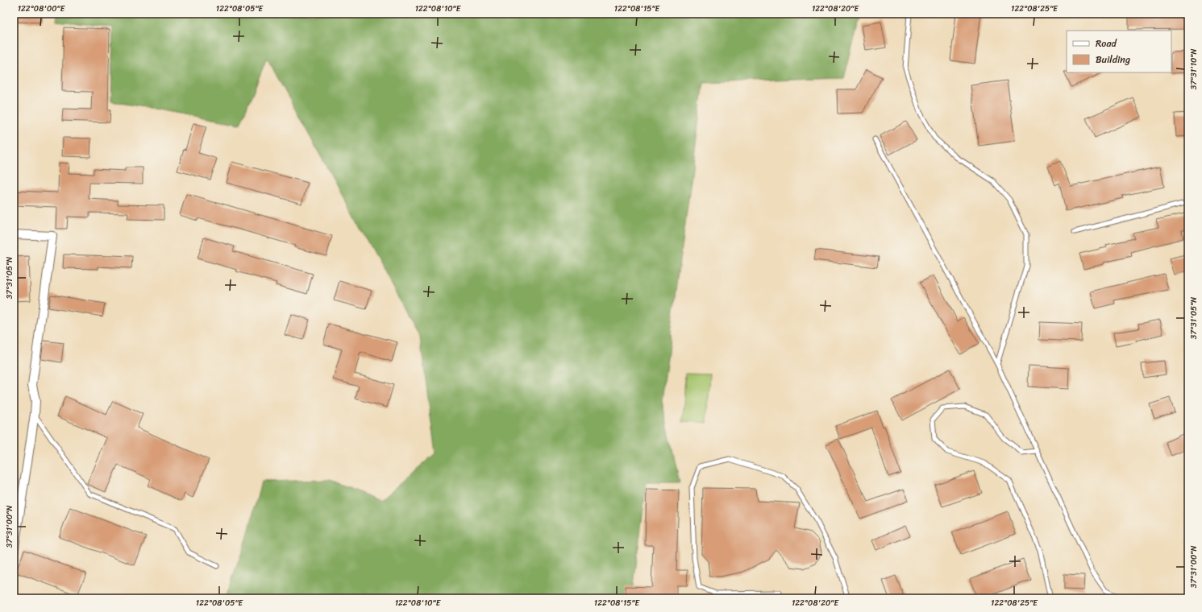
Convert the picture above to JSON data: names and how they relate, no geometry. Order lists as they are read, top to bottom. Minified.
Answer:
{"legend":["Road","Building"],"coordinates":["122°08'00\"E","122°08'05\"E","122°08'10\"E","122°08'15\"E","122°08'20\"E","122°08'25\"E","37°31'10\"N","37°31'05\"N","37°31'00\"N"]}
